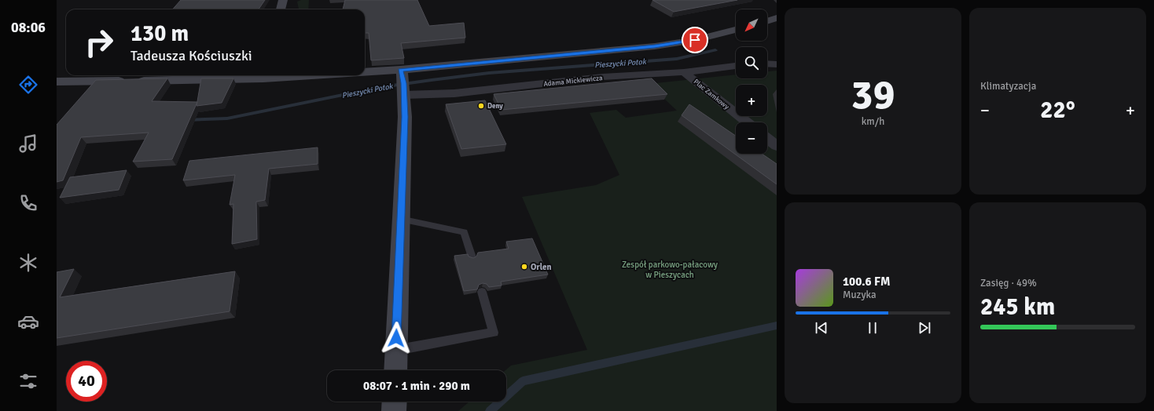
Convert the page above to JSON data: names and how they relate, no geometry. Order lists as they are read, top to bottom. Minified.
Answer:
{"streets":{"street":["Adama Mickiewicza","Plac Zamkowy"]},"crossings":[["Adama Mickiewicza","Plac Zamkowy"]],"water":["Pieszycki Potok"],"parks":["Zespół parkowo-pałacowy w Pieszycach"],"places":["Deny","Orlen"],"north":"bottom left","page":{"tabs":"08:06","tile":[["39","km/h"],"Klimatyzacja",["Zasięg · 49%","245 km"]],"map_buttons":["+","−"],"turn":["130 m","Tadeusza Kościuszki"],"heat":["−","22°","+"],"song":["100.6 FM","Muzyka"],"limit":"40","trip":"08:07 · 1 min · 290 m"}}
